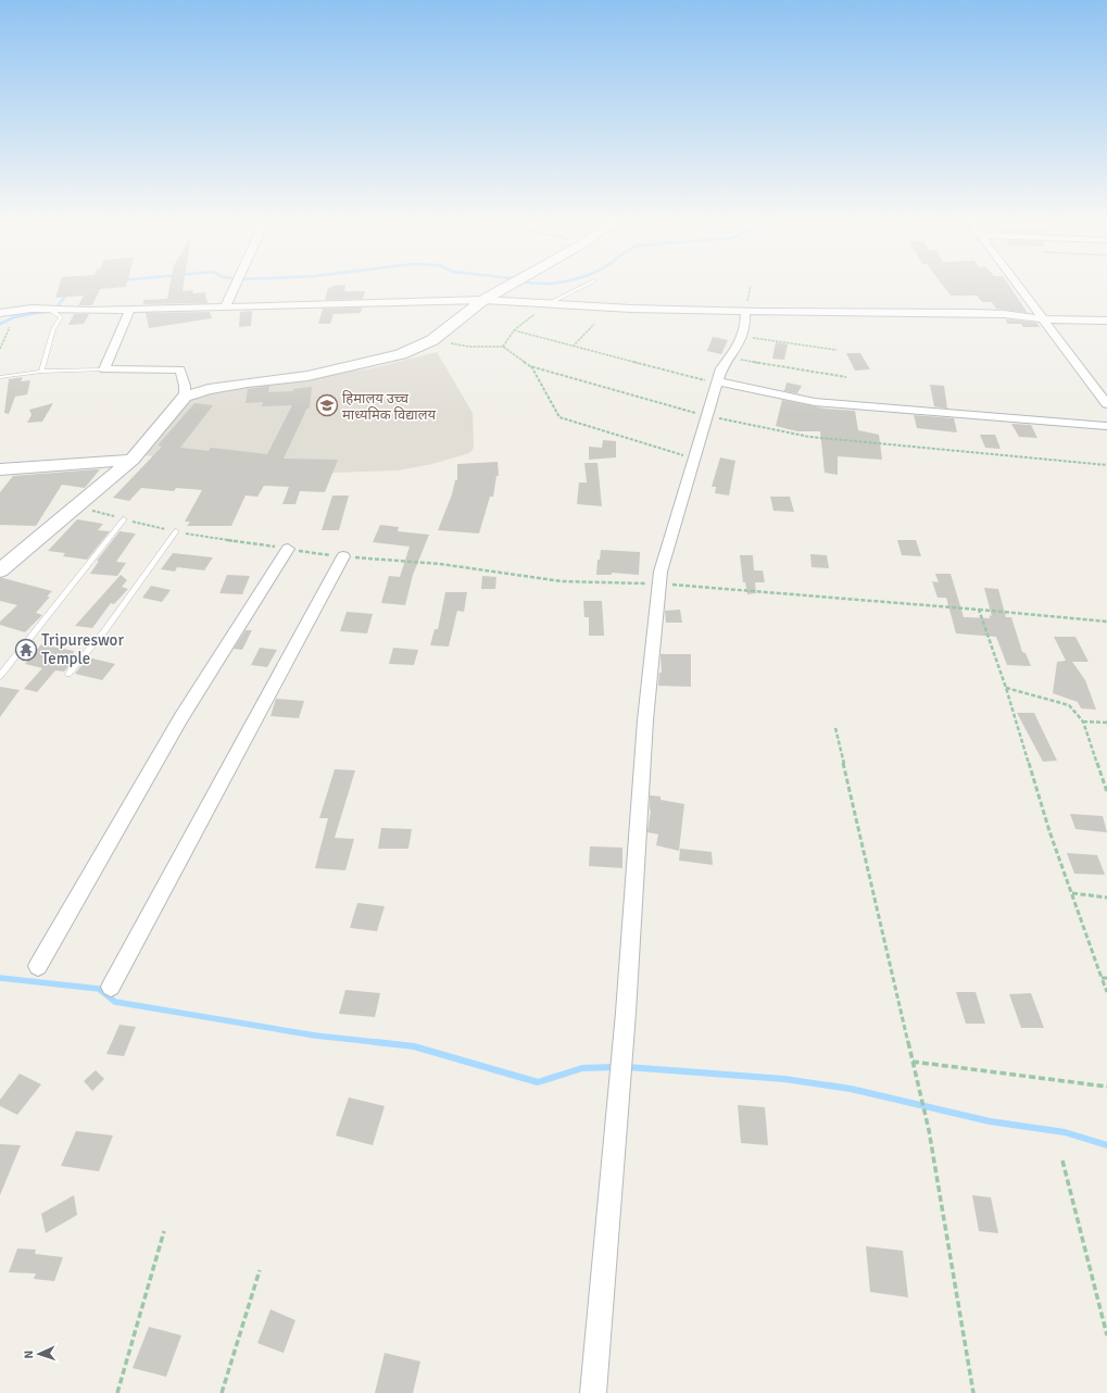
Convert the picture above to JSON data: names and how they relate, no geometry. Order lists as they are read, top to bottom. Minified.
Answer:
{"places":{"school or university":["हिमालय उच्च माध्यमिक विद्यालय"],"temple":["Tripureswor Temple"]},"north":"left"}
